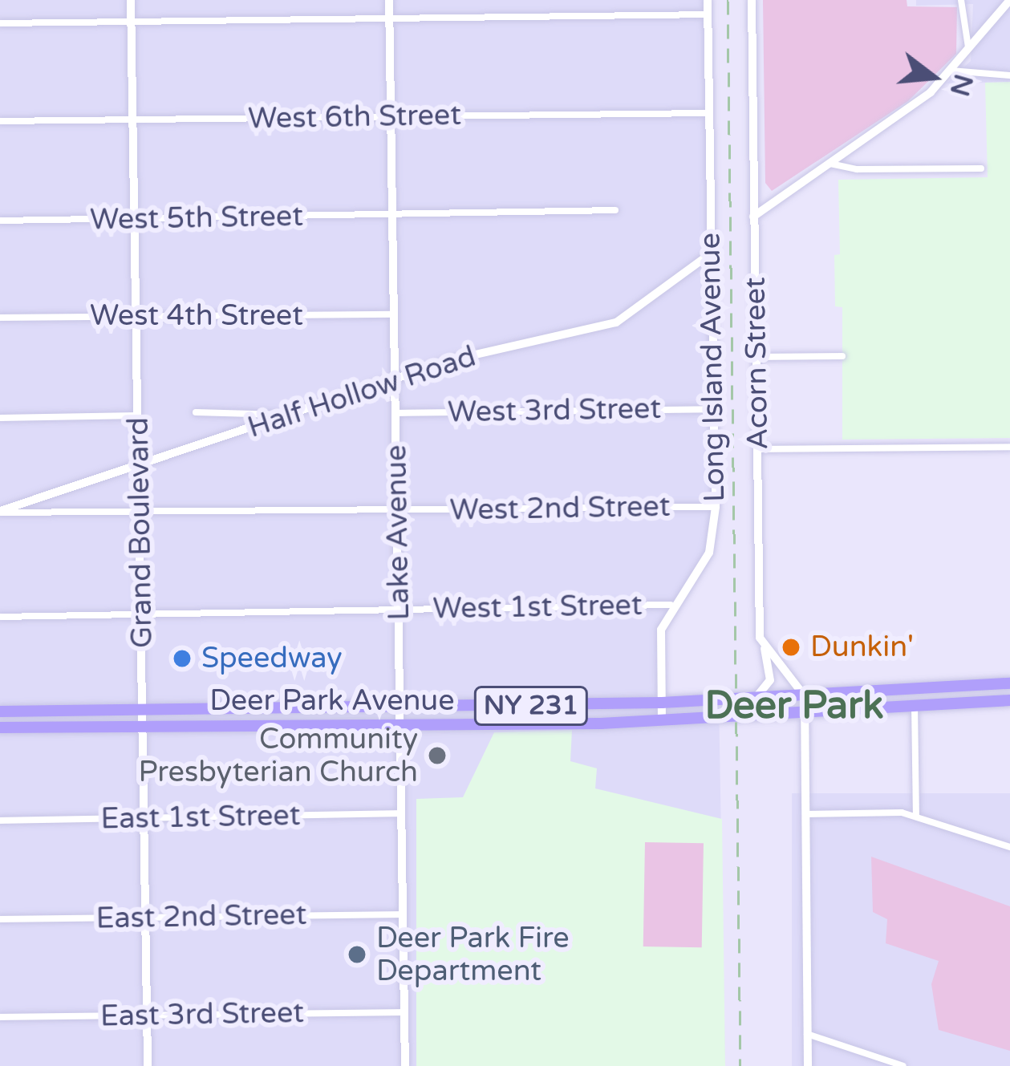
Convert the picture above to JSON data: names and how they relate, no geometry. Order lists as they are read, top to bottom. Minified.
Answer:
{"streets":{"main road":["Deer Park Avenue","NY 231"],"street":["West 6th Street","West 5th Street","West 4th Street","Acorn Street","Long Island Avenue","Half Hollow Road","West 3rd Street","West 2nd Street","Grand Boulevard","Lake Avenue","West 1st Street","East 1st Street","East 2nd Street","East 3rd Street"]},"crossings":[["West 6th Street","Long Island Avenue"],["West 6th Street","Grand Boulevard"],["West 6th Street","Lake Avenue"],["West 5th Street","Grand Boulevard"],["West 5th Street","Lake Avenue"],["West 4th Street","Grand Boulevard"],["West 4th Street","Lake Avenue"],["Acorn Street","Deer Park Avenue"],["Long Island Avenue","Half Hollow Road"],["Long Island Avenue","West 3rd Street"],["Long Island Avenue","West 2nd Street"],["Long Island Avenue","West 1st Street"],["Long Island Avenue","Deer Park Avenue"],["Half Hollow Road","West 2nd Street"],["Half Hollow Road","Grand Boulevard"],["Half Hollow Road","Lake Avenue"],["West 3rd Street","Lake Avenue"],["West 2nd Street","Grand Boulevard"],["West 2nd Street","Lake Avenue"],["Grand Boulevard","West 1st Street"],["Grand Boulevard","Deer Park Avenue"],["Grand Boulevard","East 1st Street"],["Grand Boulevard","East 2nd Street"],["Grand Boulevard","East 3rd Street"],["Lake Avenue","West 1st Street"],["Lake Avenue","Deer Park Avenue"],["Lake Avenue","East 1st Street"],["Lake Avenue","East 2nd Street"],["Lake Avenue","East 3rd Street"]],"districts":["Deer Park"],"places":["Dunkin'","Speedway","Community Presbyterian Church","Deer Park Fire Department"],"north":"right"}
